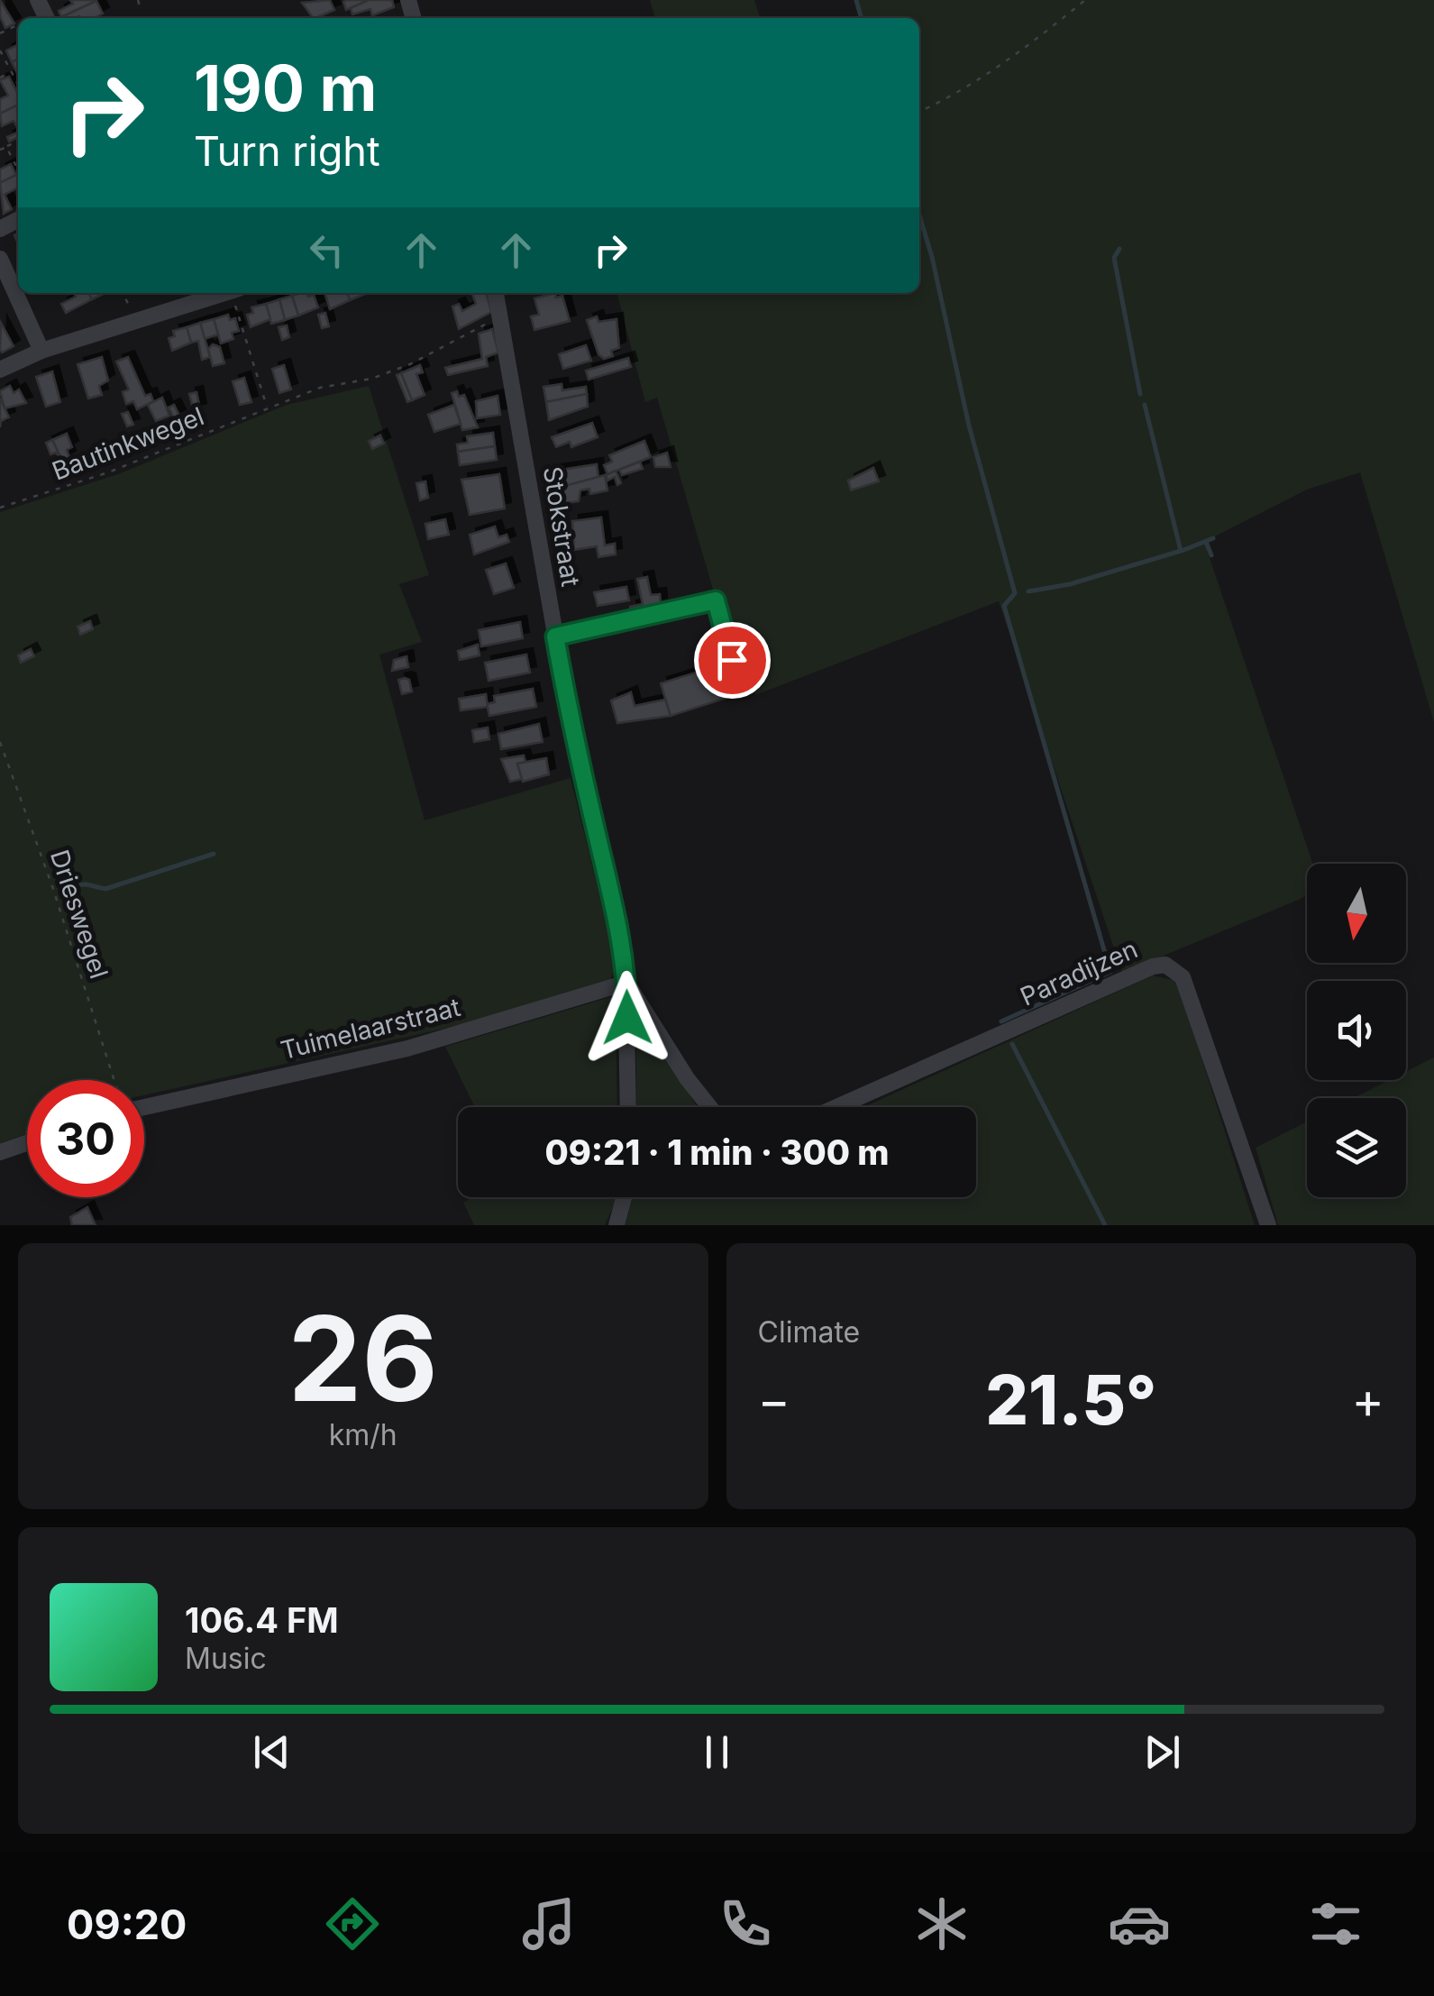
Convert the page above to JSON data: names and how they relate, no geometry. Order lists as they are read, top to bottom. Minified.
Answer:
{"streets":{"street":["Stokstraat","Paradijzen","Tuimelaarstraat"],"path":["Bautinkwegel","Drieswegel"]},"crossings":[["Bautinkwegel","Stokstraat"],["Stokstraat","Tuimelaarstraat"]],"north":"bottom","page":{"turn":["190 m","Turn right"],"limit":"30","trip":"09:21 · 1 min · 300 m","tile":[["26","km/h"],"Climate"],"heat":["−","21.5°","+"],"song":["106.4 FM","Music"],"tabs":"09:20"}}
